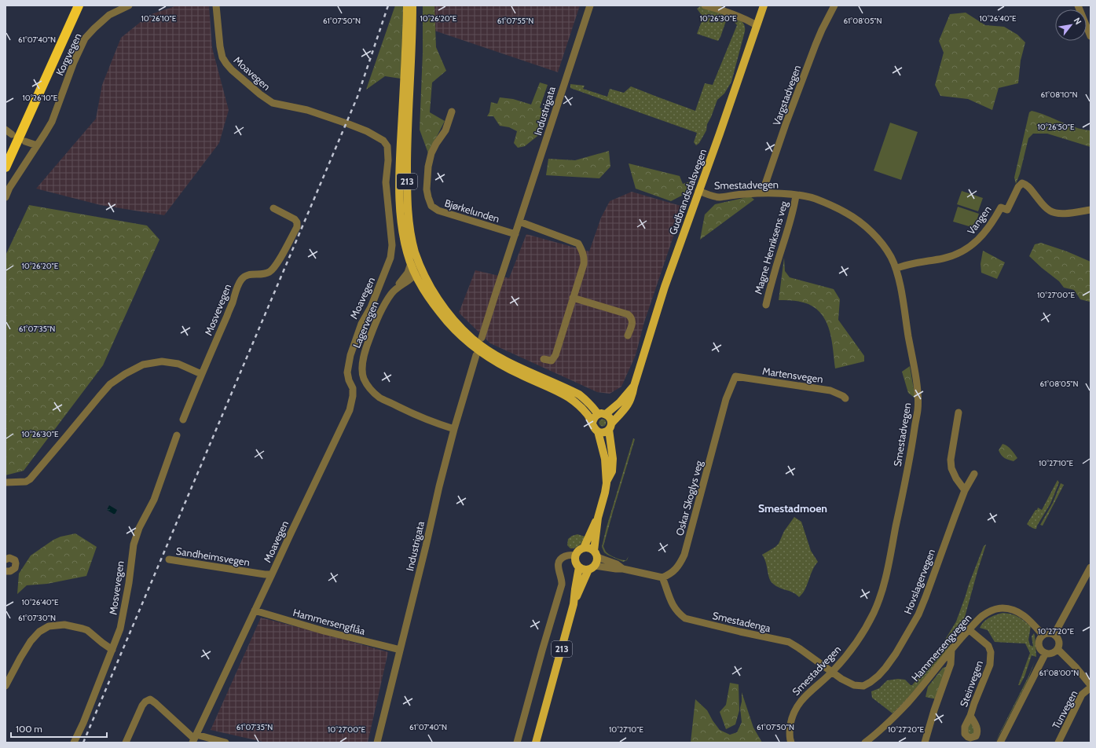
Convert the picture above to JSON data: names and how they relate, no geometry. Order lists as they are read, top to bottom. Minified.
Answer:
{"streets":{"main road":["213","Gudbrandsdalsvegen"],"street":["Korgvegen","Moavegen","Vargstadvegen","Industrigata","Smestadvegen","Bjørkelunden","Vangen","Magne Henriksens veg","Mosvevegen","Lagervegen","Martensvegen","Oskar Skoglys veg","Sandheimsvegen","Hovslagervegen","Hammersengflåa","Smestadenga","Hammersengvegen","Steinvegen","Tunvegen"]},"crossings":[["Moavegen","Sandheimsvegen"],["Moavegen","Hammersengflåa"],["Vargstadvegen","Smestadvegen"],["Industrigata","Bjørkelunden"],["Industrigata","Lagervegen"],["Industrigata","Hammersengflåa"],["213","Gudbrandsdalsvegen"],["213","Lagervegen"],["Smestadvegen","Gudbrandsdalsvegen"],["Smestadvegen","Vangen"],["Smestadvegen","Magne Henriksens veg"],["Smestadvegen","Hovslagervegen"],["Smestadvegen","Smestadenga"],["Martensvegen","Oskar Skoglys veg"],["Oskar Skoglys veg","Smestadenga"],["Hovslagervegen","Smestadenga"],["Hammersengvegen","Steinvegen"]],"districts":["Smestadmoen"],"scale_bar":"100 m","north":"top right","coordinates":["10°26'10\"E","10°26'20\"E","10°26'30\"E","10°26'40\"E","61°07'50\"N","61°07'55\"N","61°08'05\"N","61°07'40\"N","61°08'10\"N","10°26'50\"E","10°27'00\"E","61°07'35\"N","10°27'10\"E","61°07'30\"N","10°27'20\"E","61°08'00\"N"]}
